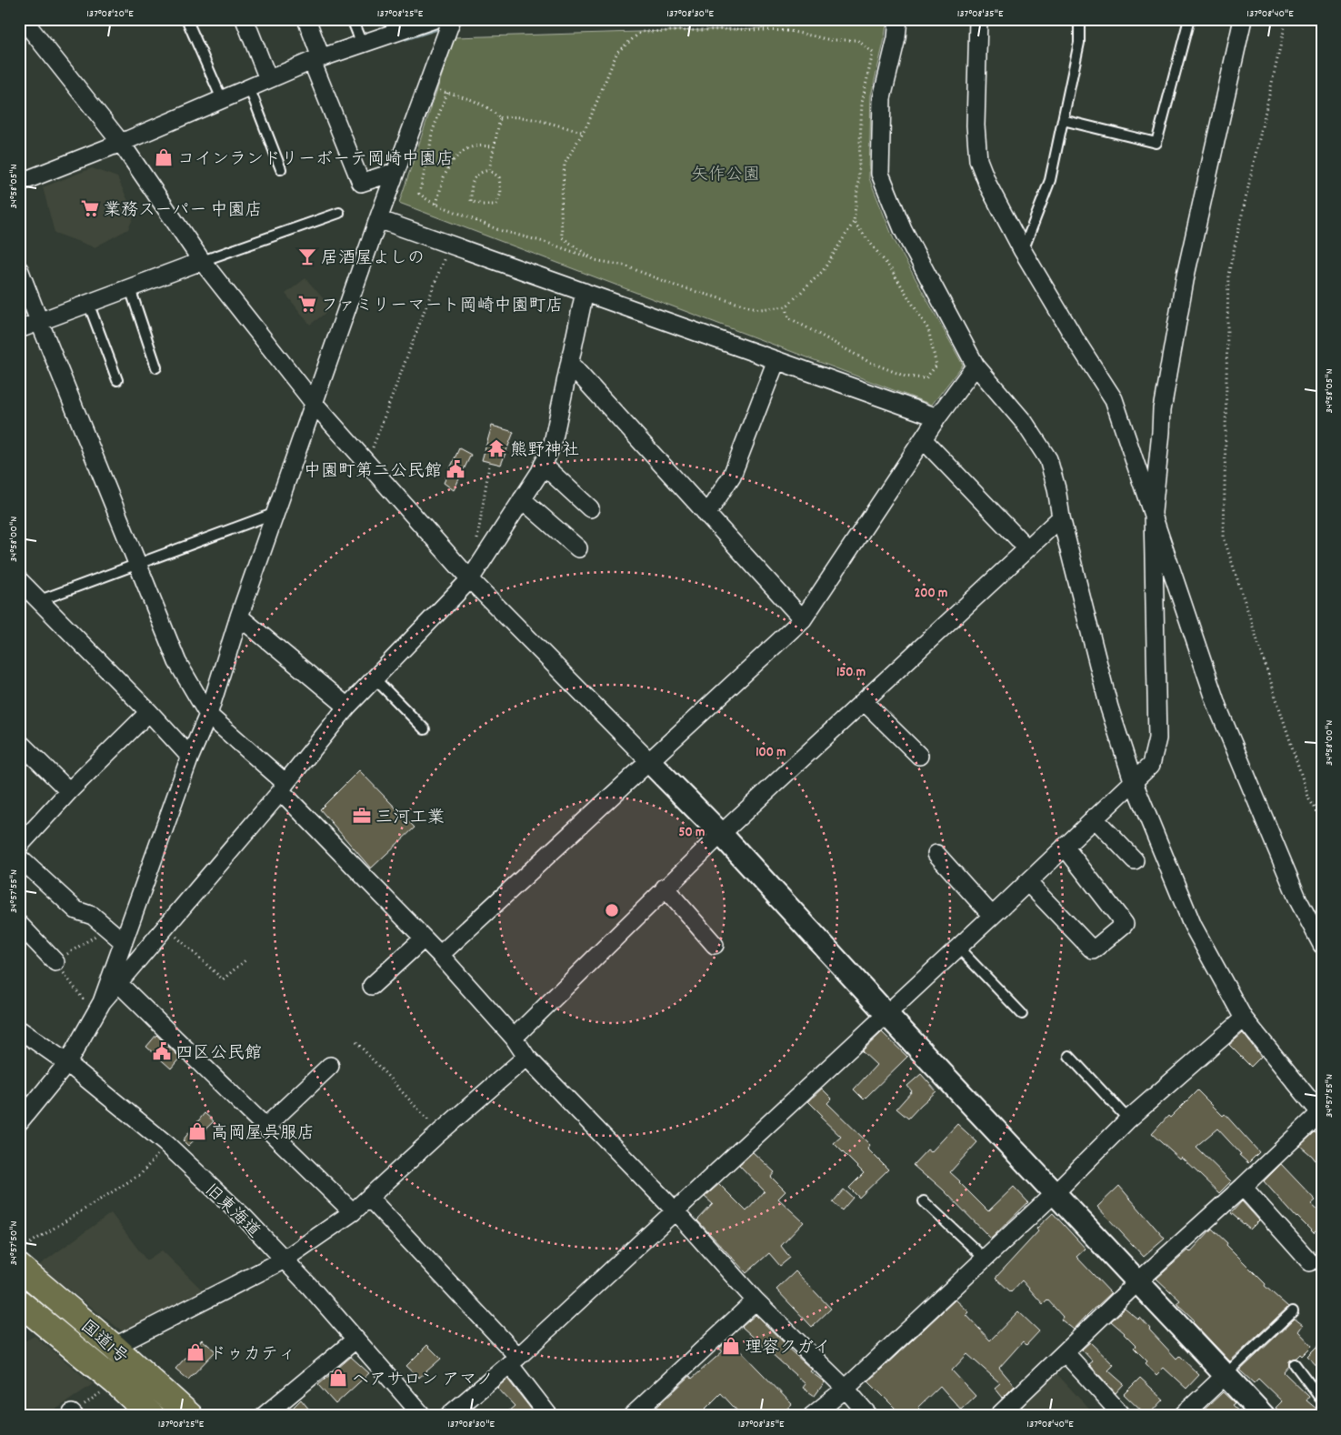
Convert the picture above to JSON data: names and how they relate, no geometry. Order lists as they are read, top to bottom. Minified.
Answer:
{"streets":{"highway":["国道1号"],"street":["旧東海道"]},"parks":["矢作公園"],"places":{"shop":["コインランドリーボーテ岡崎中園店","高岡屋呉服店","理容クガイ","ドゥカティ","ヘアサロン アマノ"],"supermarket":["業務スーパー 中園店","ファミリーマート岡崎中園町店"],"bar":["居酒屋よしの"],"temple":["熊野神社"],"public building":["中園町第二公民館","四区公民館"],"office":["三河工業"]},"coordinates":["137°08'20\"E","137°08'25\"E","137°08'30\"E","137°08'35\"E","137°08'40\"E","34°58'05\"N","34°58'00\"N","34°57'55\"N","34°57'50\"N"],"rings":["200 m","150 m","100 m","50 m"]}
